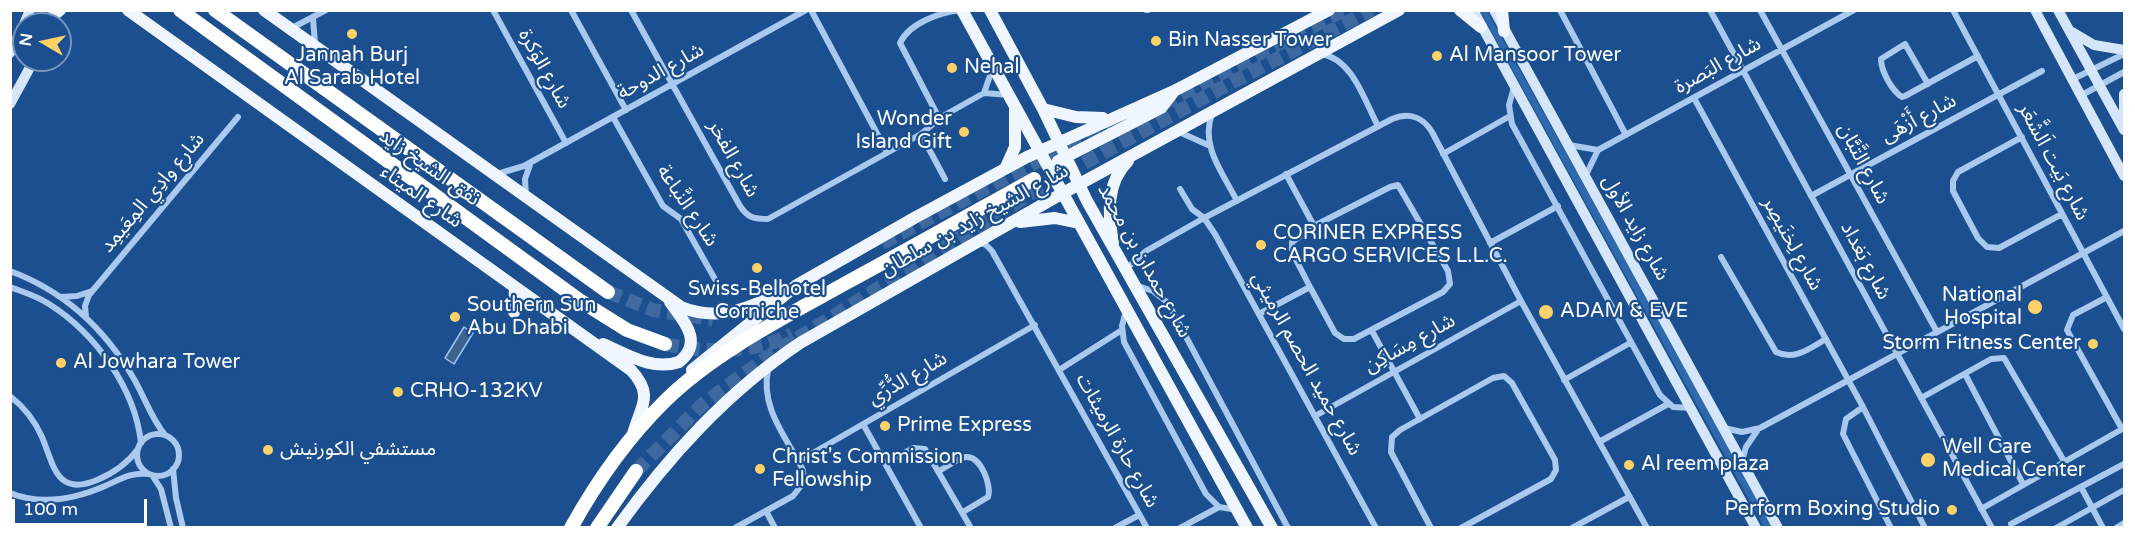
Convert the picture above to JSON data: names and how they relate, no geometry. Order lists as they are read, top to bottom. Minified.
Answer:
{"streets":{"highway":["نفق الشيخ زايد","شارع الشيخ زايد بن سلطان"],"main road":["شارع الميناء","شارع زايد الأول","شارع حمدان بن محمد"],"street":["شارع البَصرة","شارع الوَكرة","شارع الدوحة","شارع أَزْهَى","شارع الفخر","شارع بَيت اَلشَّعَر","شارع التَّبَّان","شارع وادِي المِعَيمِد","شارع النَّباعة","شارع لِخنَيصِر","شارع بَغداد","شارع مِسَاكِن","شارع حميد الحصم الرميثي","شارع الدُّرِّي","شارع حارة الرميثات"]},"crossings":[["شارع البَصرة","شارع التَّبَّان"],["شارع البَصرة","شارع لِخنَيصِر"],["شارع البَصرة","شارع بَغداد"],["شارع الوَكرة","شارع الدوحة"],["شارع الدوحة","شارع الفخر"],["شارع الدوحة","شارع النَّباعة"],["شارع أَزْهَى","شارع بَيت اَلشَّعَر"],["شارع أَزْهَى","شارع التَّبَّان"],["شارع أَزْهَى","شارع بَغداد"],["شارع الميناء","شارع الشيخ زايد بن سلطان"],["شارع الشيخ زايد بن سلطان","شارع حمدان بن محمد"],["شارع الشيخ زايد بن سلطان","شارع حارة الرميثات"],["شارع حمدان بن محمد","شارع حارة الرميثات"],["شارع مِسَاكِن","شارع حميد الحصم الرميثي"],["شارع الدُّرِّي","شارع حارة الرميثات"]],"places":["Jannah Burj Al Sarab Hotel","Bin Nasser Tower","Al Mansoor Tower","Nehal","Wonder Island Gift","CORINER EXPRESS CARGO SERVICES L.L.C.","Swiss-Belhotel Corniche","National Hospital","ADAM & EVE","Southern Sun Abu Dhabi","Storm Fitness Center","Al Jowhara Tower","CRHO-132KV","Prime Express","مستشفي الكورنيش","Well Care Medical Center","Al reem plaza","Christ's Commission Fellowship","Perform Boxing Studio"],"scale_bar":"100 m","north":"left"}
